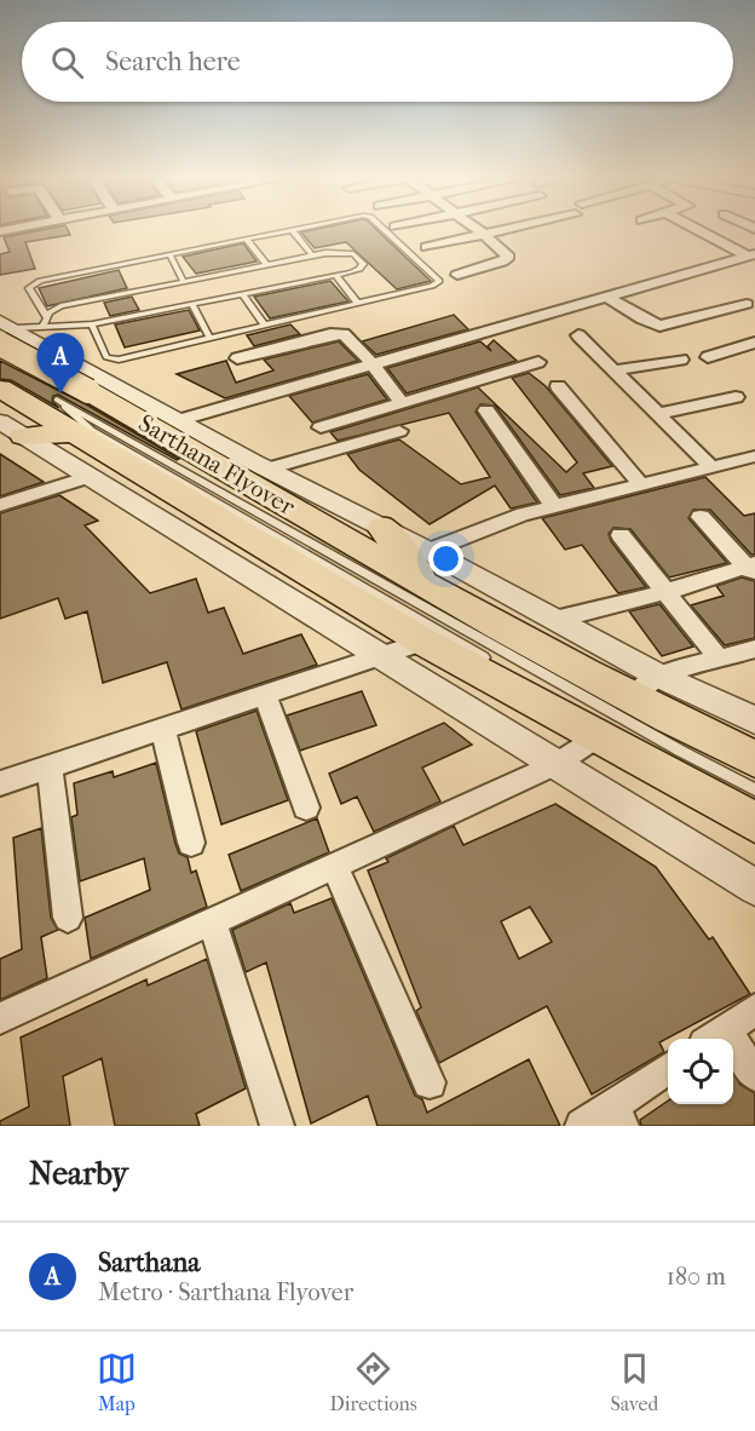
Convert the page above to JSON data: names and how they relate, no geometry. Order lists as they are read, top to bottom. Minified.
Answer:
{"streets":{"main road":["Sarthana Flyover"]},"page":{"search":"Search here","pins":"A","heading":"Nearby","list":[{"mark":"A","name":"Sarthana","note":"Metro · Sarthana Flyover","value":"180 m"}],"nav":["Map","Directions","Saved"]}}
